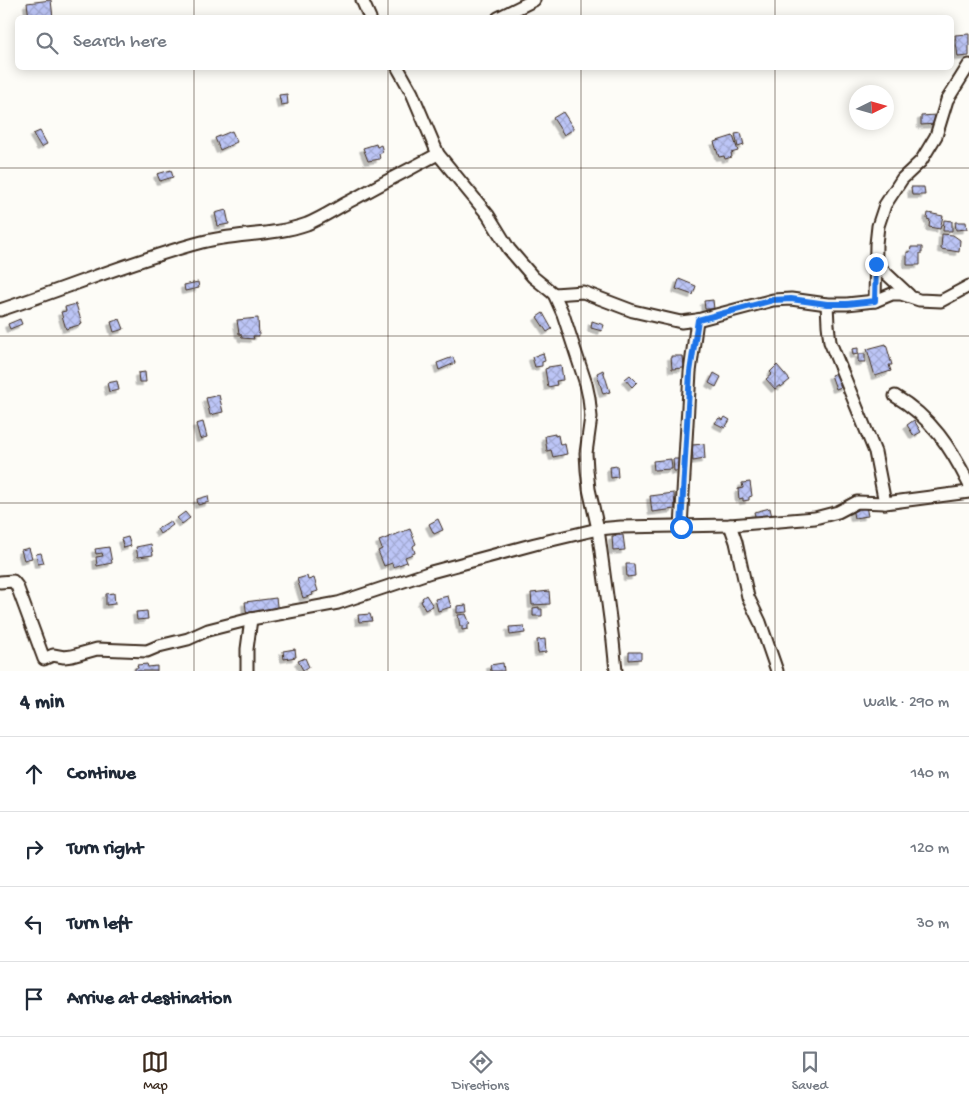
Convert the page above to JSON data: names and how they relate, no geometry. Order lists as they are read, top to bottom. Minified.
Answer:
{"north":"right","page":{"search":"Search here","heading":["4 min","Walk · 290 m"],"list":[["Continue","140 m"],["Turn right","120 m"],["Turn left","30 m"],"Arrive at destination"],"nav":["Map","Directions","Saved"]}}
